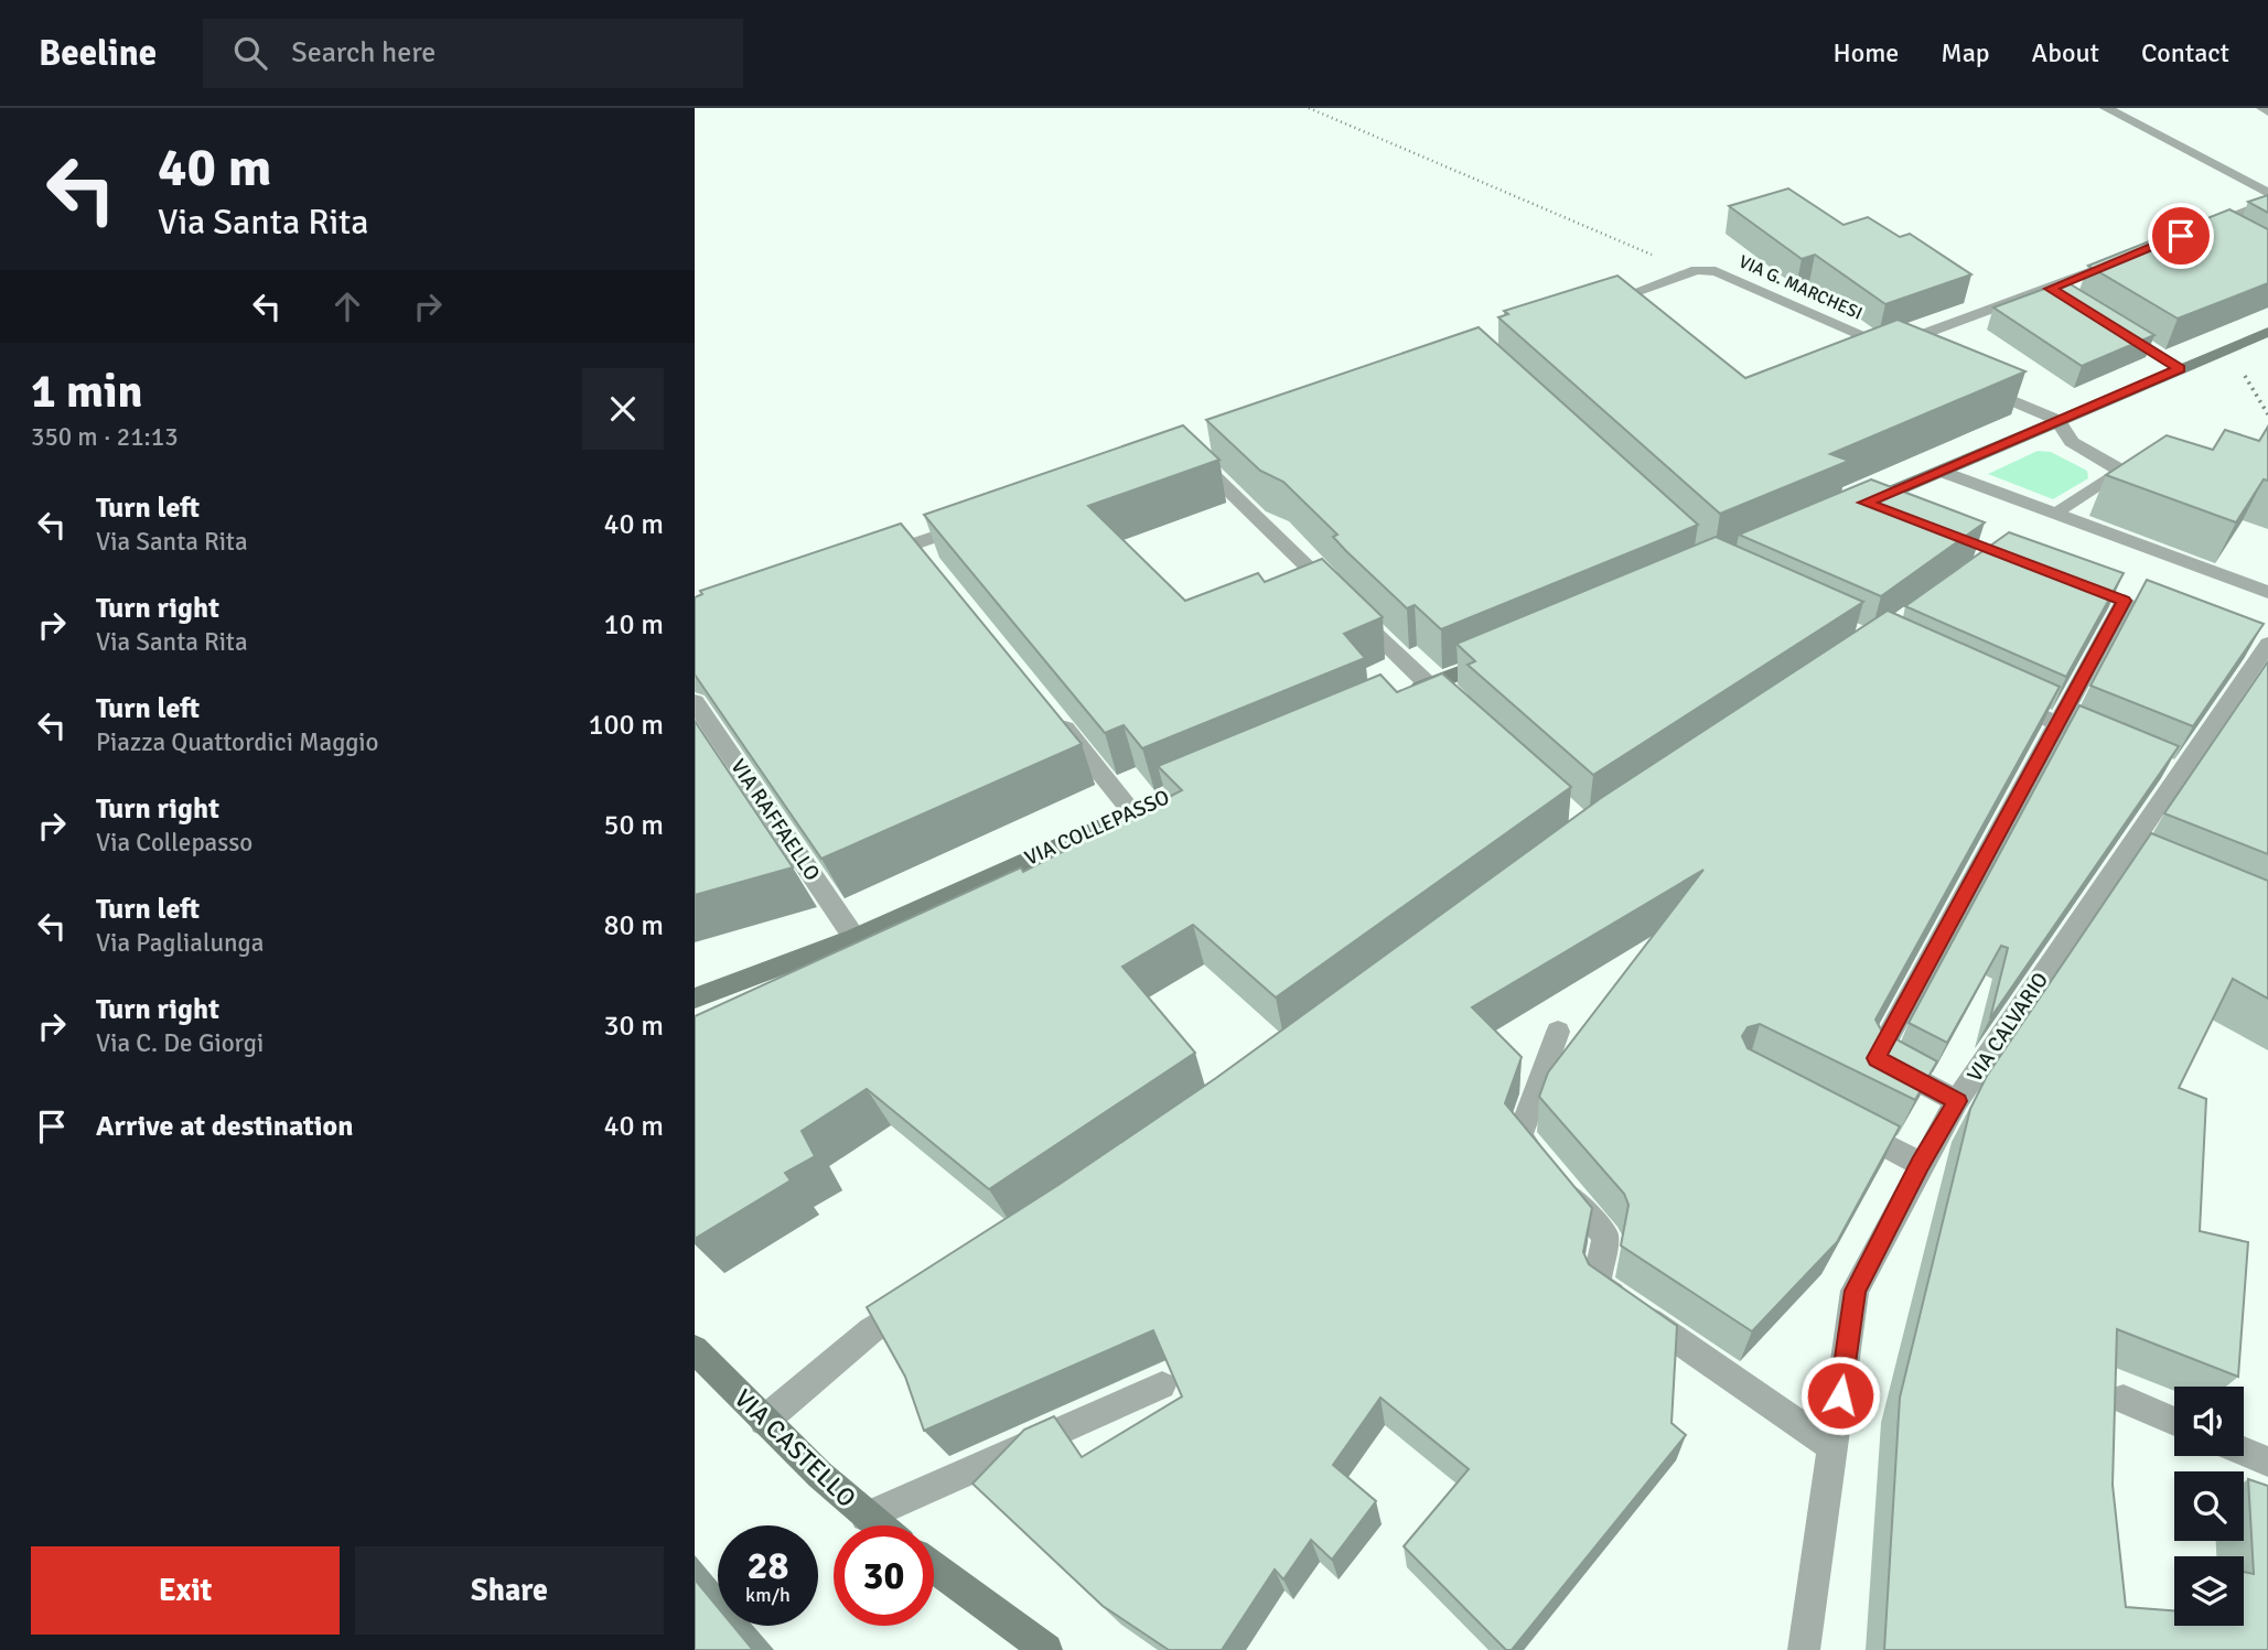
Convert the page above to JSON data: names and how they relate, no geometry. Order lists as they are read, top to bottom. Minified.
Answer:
{"streets":{"street":["VIA G. MARCHESI","VIA RAFFAELLO","VIA COLLEPASSO","VIA CALVARIO","VIA CASTELLO"]},"crossings":[["VIA RAFFAELLO","VIA COLLEPASSO"]],"page":{"header":"Beeline","search":"Search here","nav":["Home","Map","About","Contact"],"turn":["40 m","Via Santa Rita"],"heading":["1 min","350 m · 21:13"],"list":[{"name":"Turn left","note":"Via Santa Rita","value":"40 m"},{"name":"Turn right","note":"Via Santa Rita","value":"10 m"},{"name":"Turn left","note":"Piazza Quattordici Maggio","value":"100 m"},{"name":"Turn right","note":"Via Collepasso","value":"50 m"},{"name":"Turn left","note":"Via Paglialunga","value":"80 m"},{"name":"Turn right","note":"Via C. De Giorgi","value":"30 m"},{"name":"Arrive at destination","value":"40 m"}],"speed":"28 km/h","limit":"30","buttons":["Exit","Share"]}}
